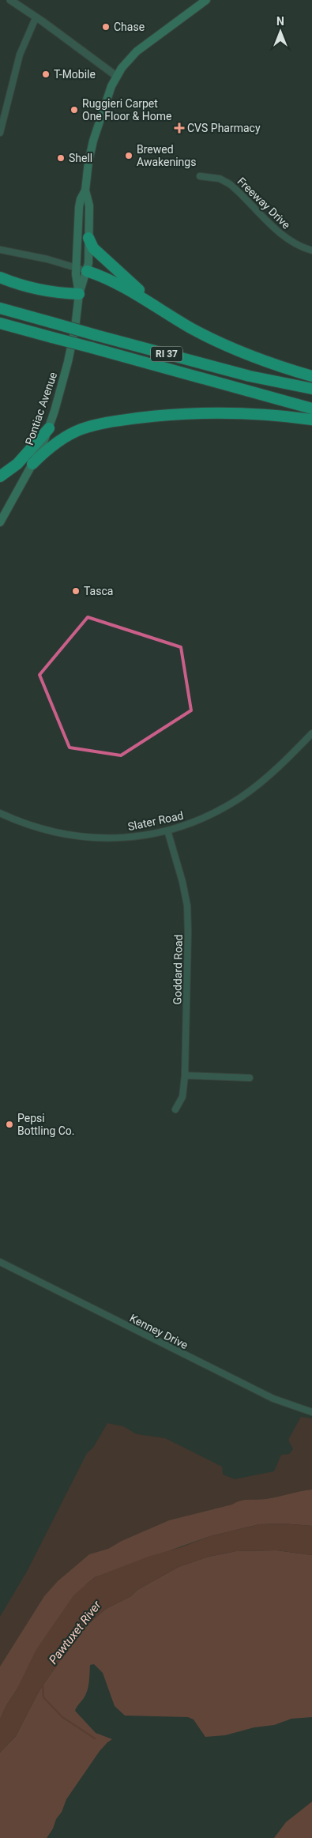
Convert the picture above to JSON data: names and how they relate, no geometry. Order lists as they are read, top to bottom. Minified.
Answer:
{"streets":{"highway":["RI 37"],"main road":["Pontiac Avenue"],"street":["Freeway Drive","Slater Road","Goddard Road","Kenney Drive"]},"crossings":[["Slater Road","Goddard Road"]],"water":["Pawtuxet River"],"places":{"other":["Chase","T-Mobile","Ruggieri Carpet One Floor & Home","Brewed Awakenings","Shell","Tasca","Pepsi Bottling Co."],"health":["CVS Pharmacy"]},"north":"top"}
